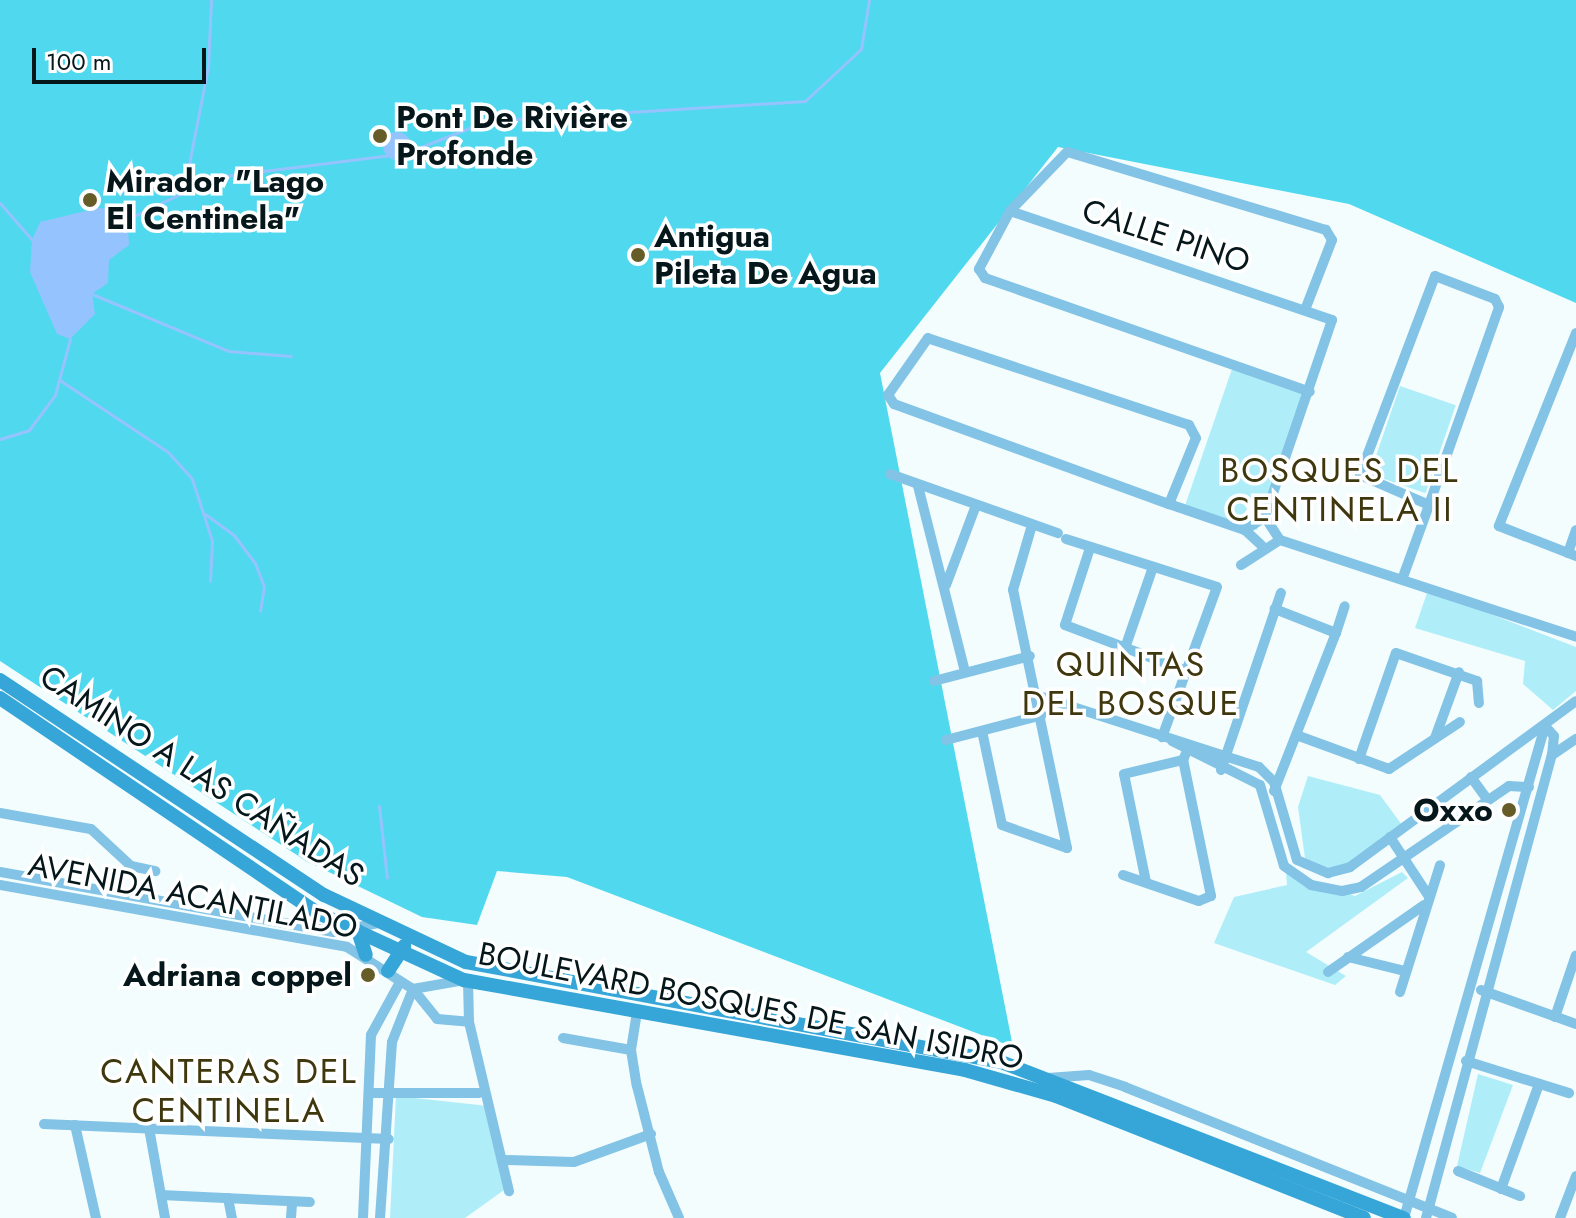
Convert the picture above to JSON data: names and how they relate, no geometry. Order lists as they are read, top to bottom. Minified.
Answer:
{"streets":{"main road":["CAMINO A LAS CAÑADAS","BOULEVARD BOSQUES DE SAN ISIDRO"],"street":["CALLE PINO","AVENIDA ACANTILADO"]},"crossings":[["CAMINO A LAS CAÑADAS","AVENIDA ACANTILADO"],["CAMINO A LAS CAÑADAS","BOULEVARD BOSQUES DE SAN ISIDRO"]],"districts":["BOSQUES DEL CENTINELA II","QUINTAS DEL BOSQUE","CANTERAS DEL CENTINELA"],"places":["Pont De Rivière Profonde","Mirador \"Lago El Centinela\"","Antigua Pileta De Agua","Oxxo","Adriana coppel"],"scale_bar":"100 m"}
